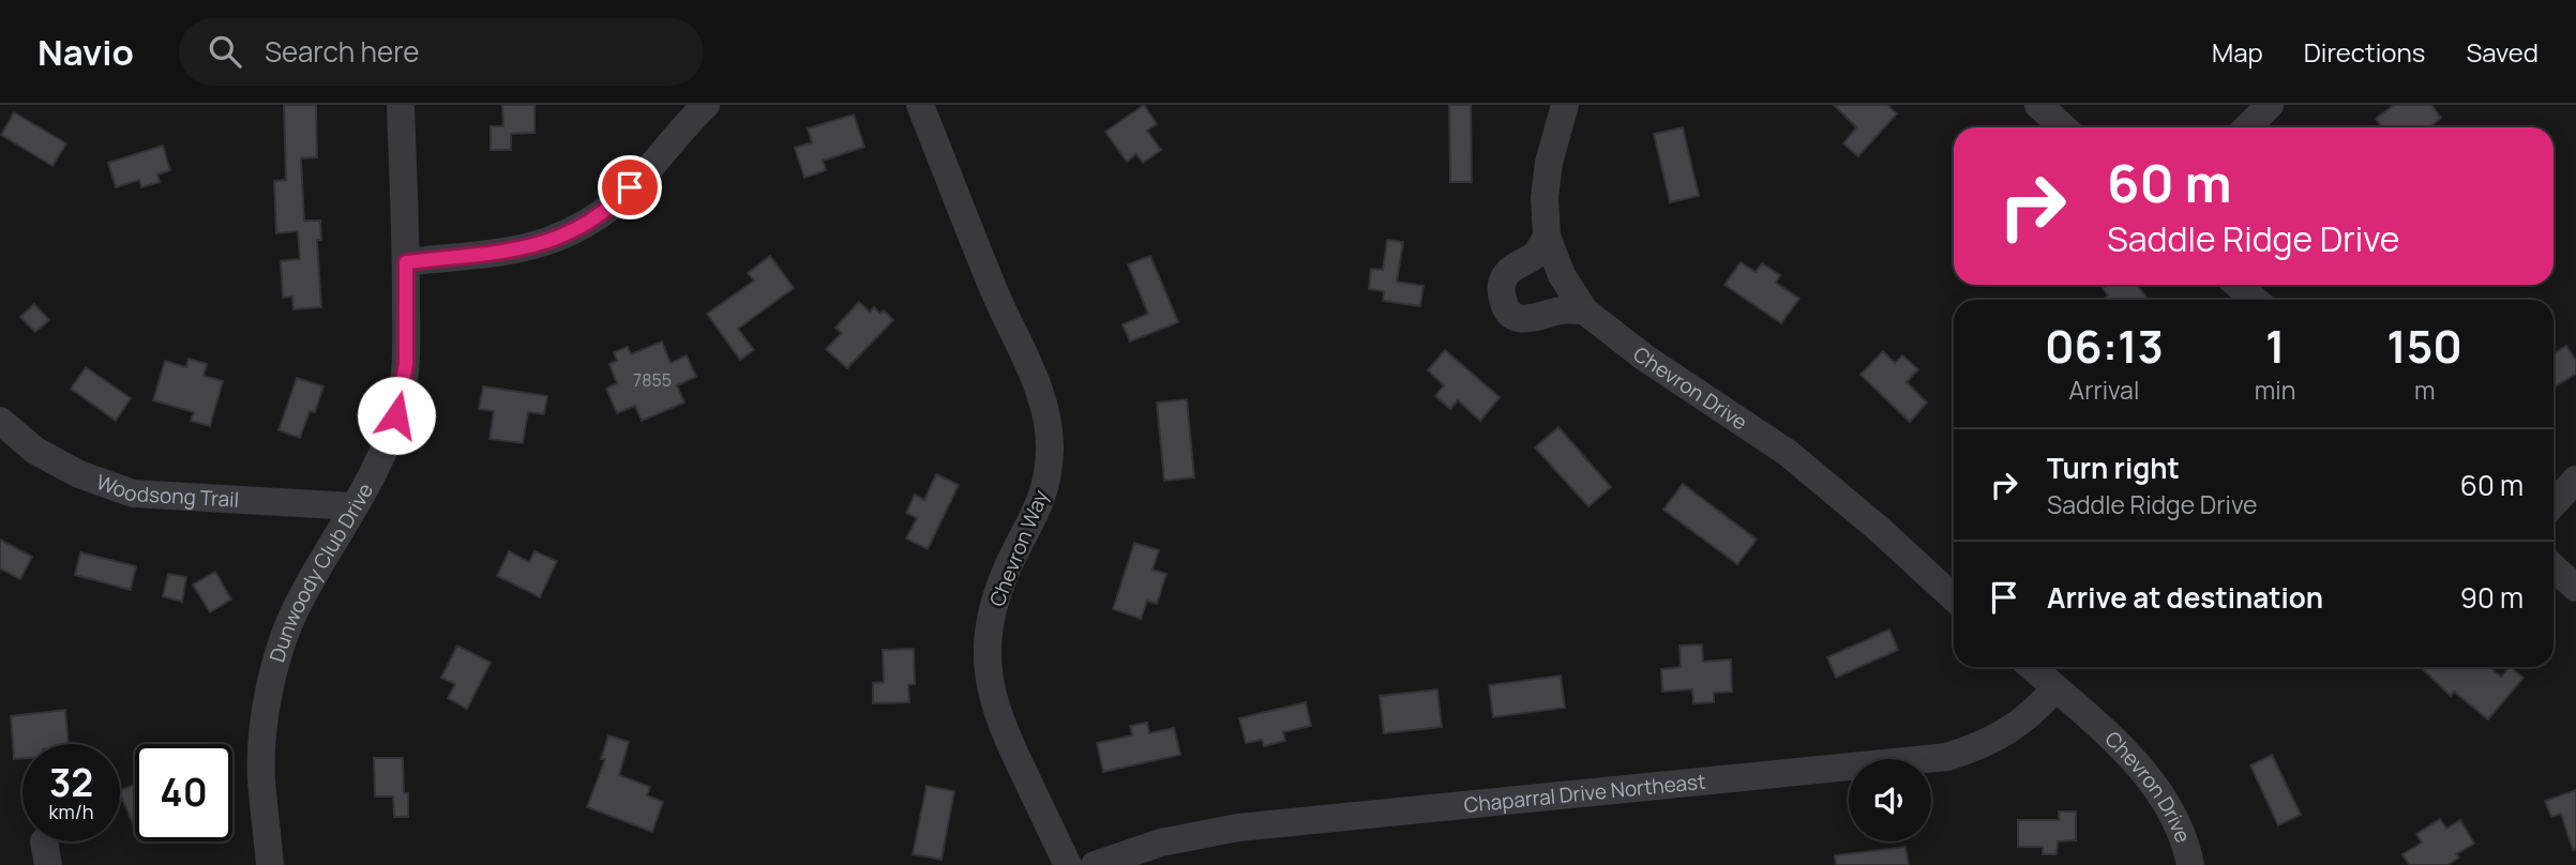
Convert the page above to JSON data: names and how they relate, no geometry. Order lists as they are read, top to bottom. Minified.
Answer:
{"streets":{"street":["Chevron Drive","Woodsong Trail","Chevron Way","Dunwoody Club Drive","Chaparral Drive Northeast"]},"crossings":[["Chevron Drive","Chaparral Drive Northeast"],["Woodsong Trail","Dunwoody Club Drive"]],"house_numbers":["7855"],"page":{"header":"Navio","search":"Search here","nav":["Map","Directions","Saved"],"turn":["60 m","Saddle Ridge Drive"],"eta":["06:13","Arrival","1","min","150","m"],"list":[{"name":"Turn right","note":"Saddle Ridge Drive","value":"60 m"},{"name":"Arrive at destination","value":"90 m"}],"speed":"32 km/h","limit":"40"}}
